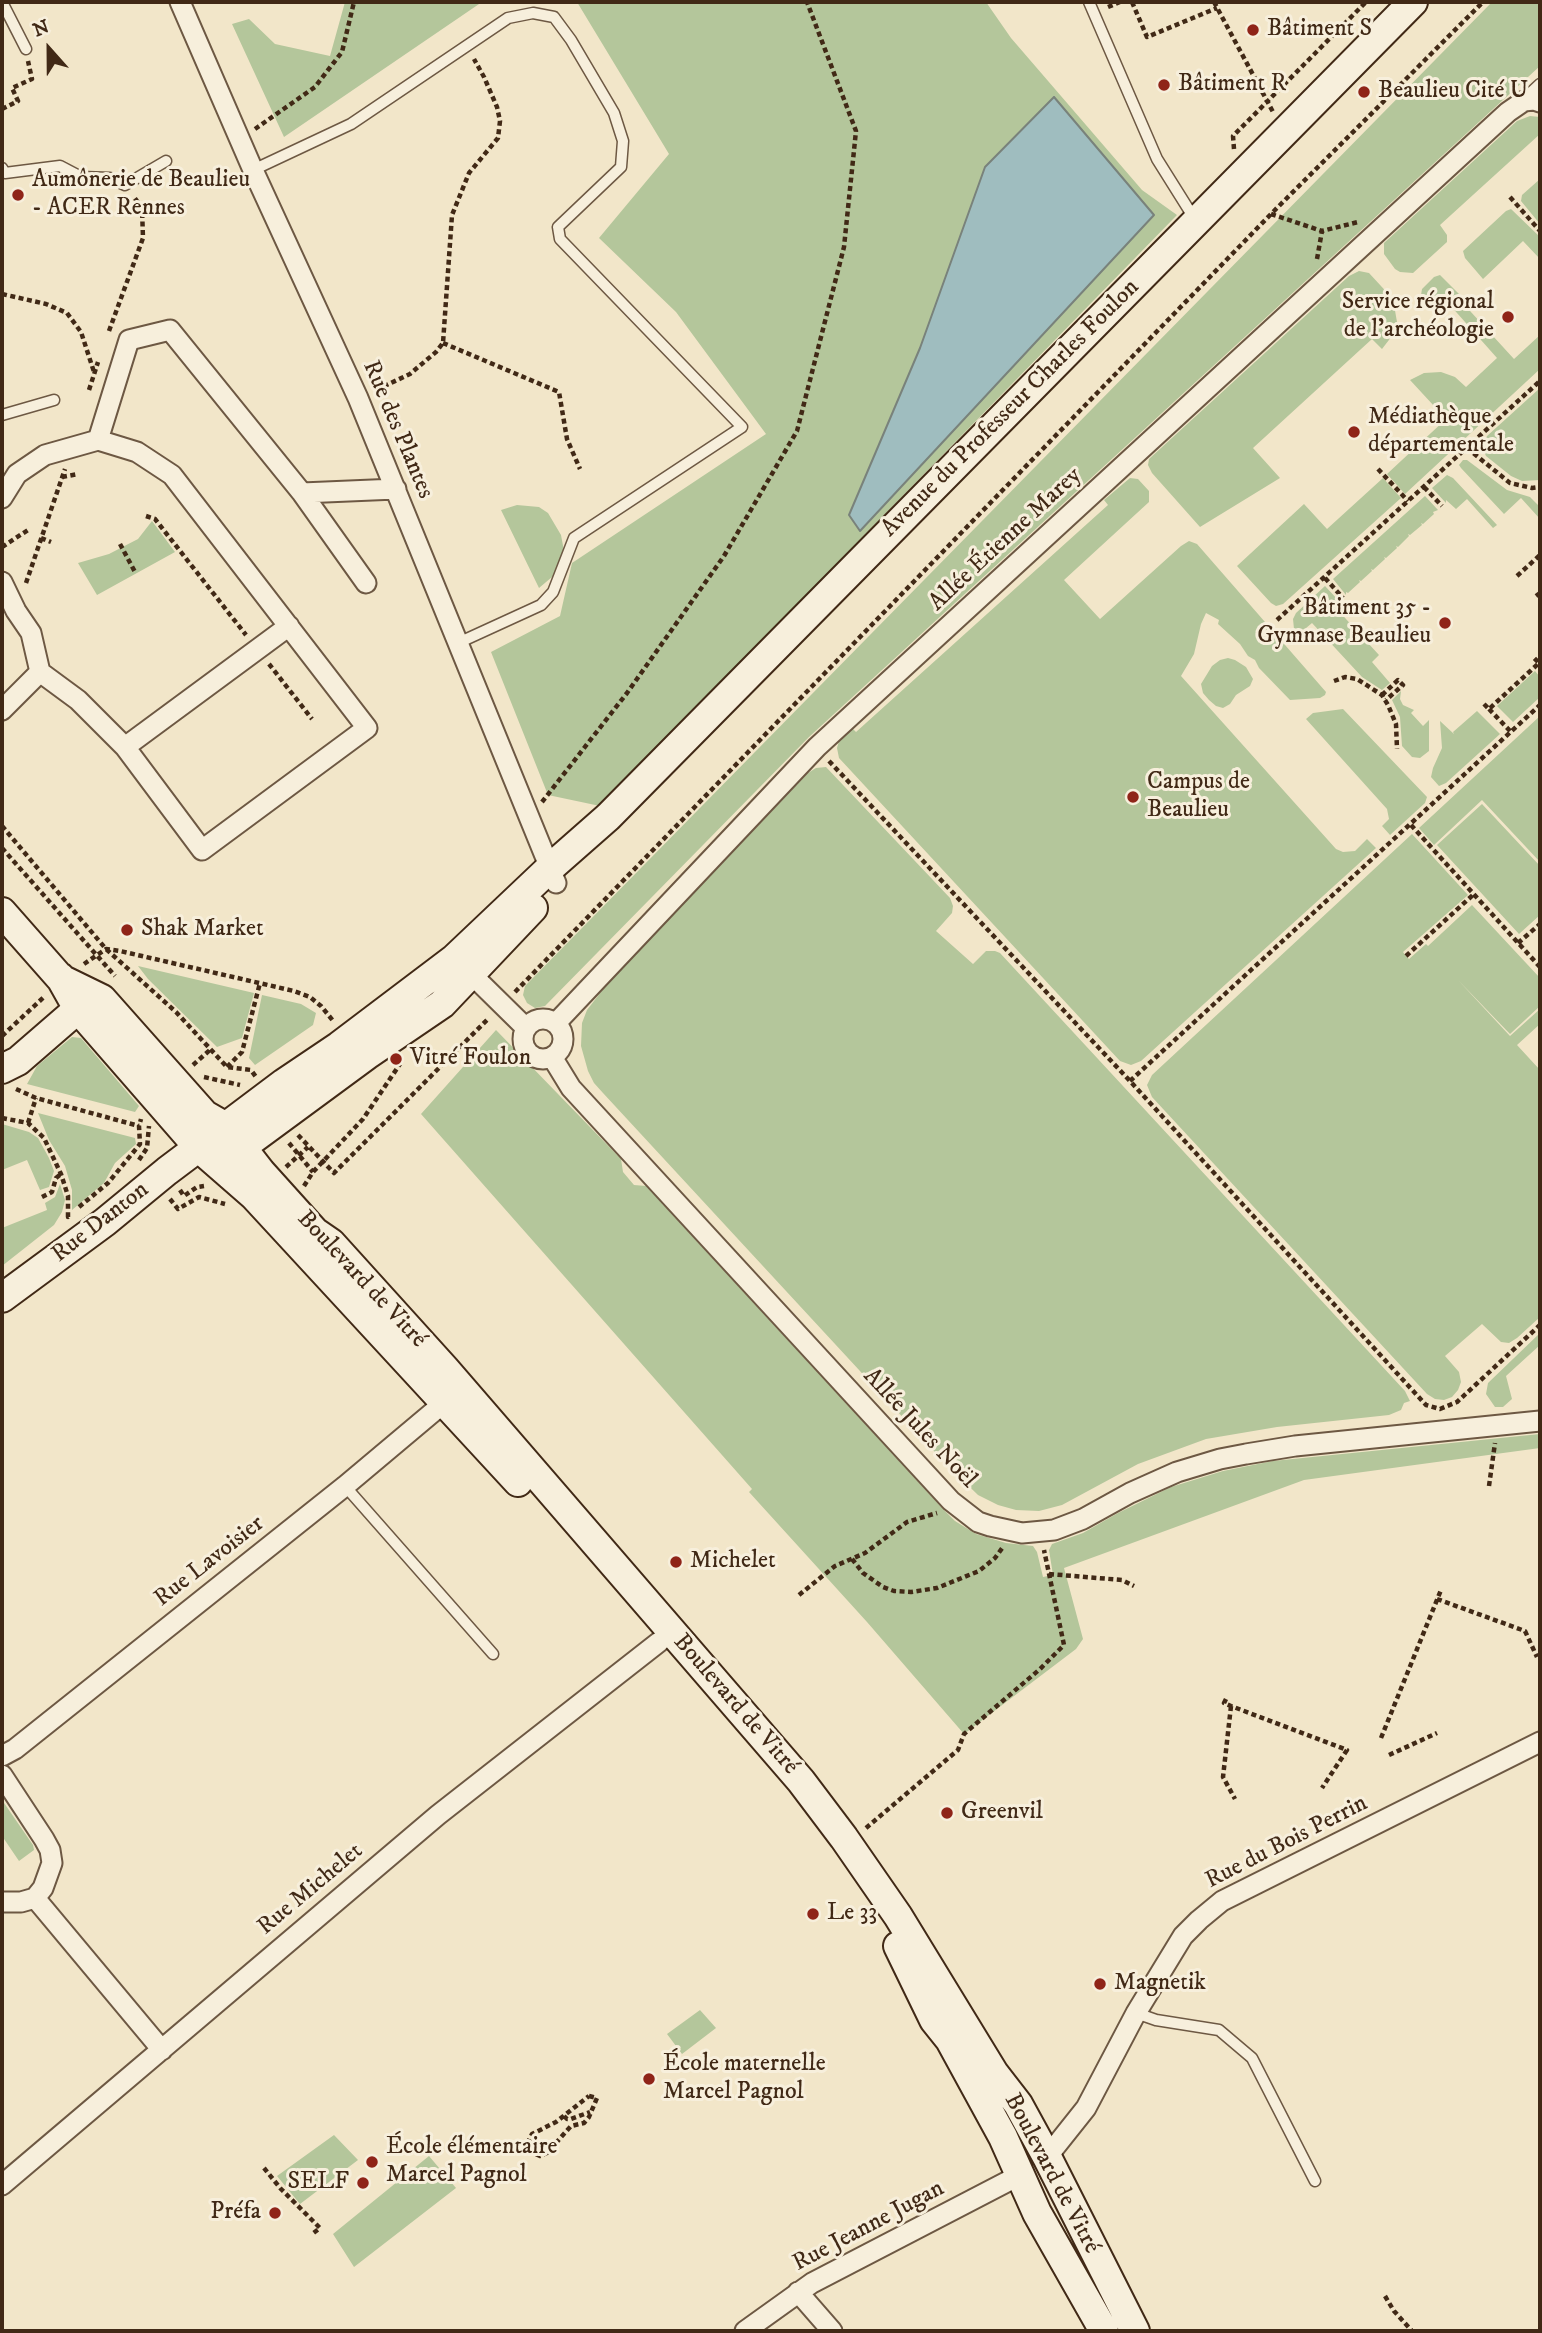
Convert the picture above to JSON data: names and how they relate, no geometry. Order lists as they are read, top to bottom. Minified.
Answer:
{"streets":{"main road":["Avenue du Professeur Charles Foulon","Rue Danton","Boulevard de Vitré"],"street":["Rue des Plantes","Allée Étienne Marey","Allée Jules Noël","Rue Lavoisier","Rue du Bois Perrin","Rue Michelet","Rue Jeanne Jugan"]},"crossings":[["Avenue du Professeur Charles Foulon","Rue des Plantes"],["Avenue du Professeur Charles Foulon","Boulevard de Vitré"],["Allée Étienne Marey","Allée Jules Noël"],["Rue Danton","Boulevard de Vitré"],["Boulevard de Vitré","Rue Lavoisier"],["Boulevard de Vitré","Rue du Bois Perrin"],["Boulevard de Vitré","Rue Michelet"],["Boulevard de Vitré","Rue Jeanne Jugan"]],"places":["Bâtiment S","Bâtiment R","Beaulieu Cité U","Aumônerie de Beaulieu - ACER Rennes","Service régional de l'archéologie","Médiathèque départementale","Bâtiment 35 - Gymnase Beaulieu","Campus de Beaulieu","Shak Market","Vitré Foulon","Michelet","Greenvil","Le 33","Magnetik","École maternelle Marcel Pagnol","École élémentaire Marcel Pagnol","SELF","Préfa"],"north":"top"}
